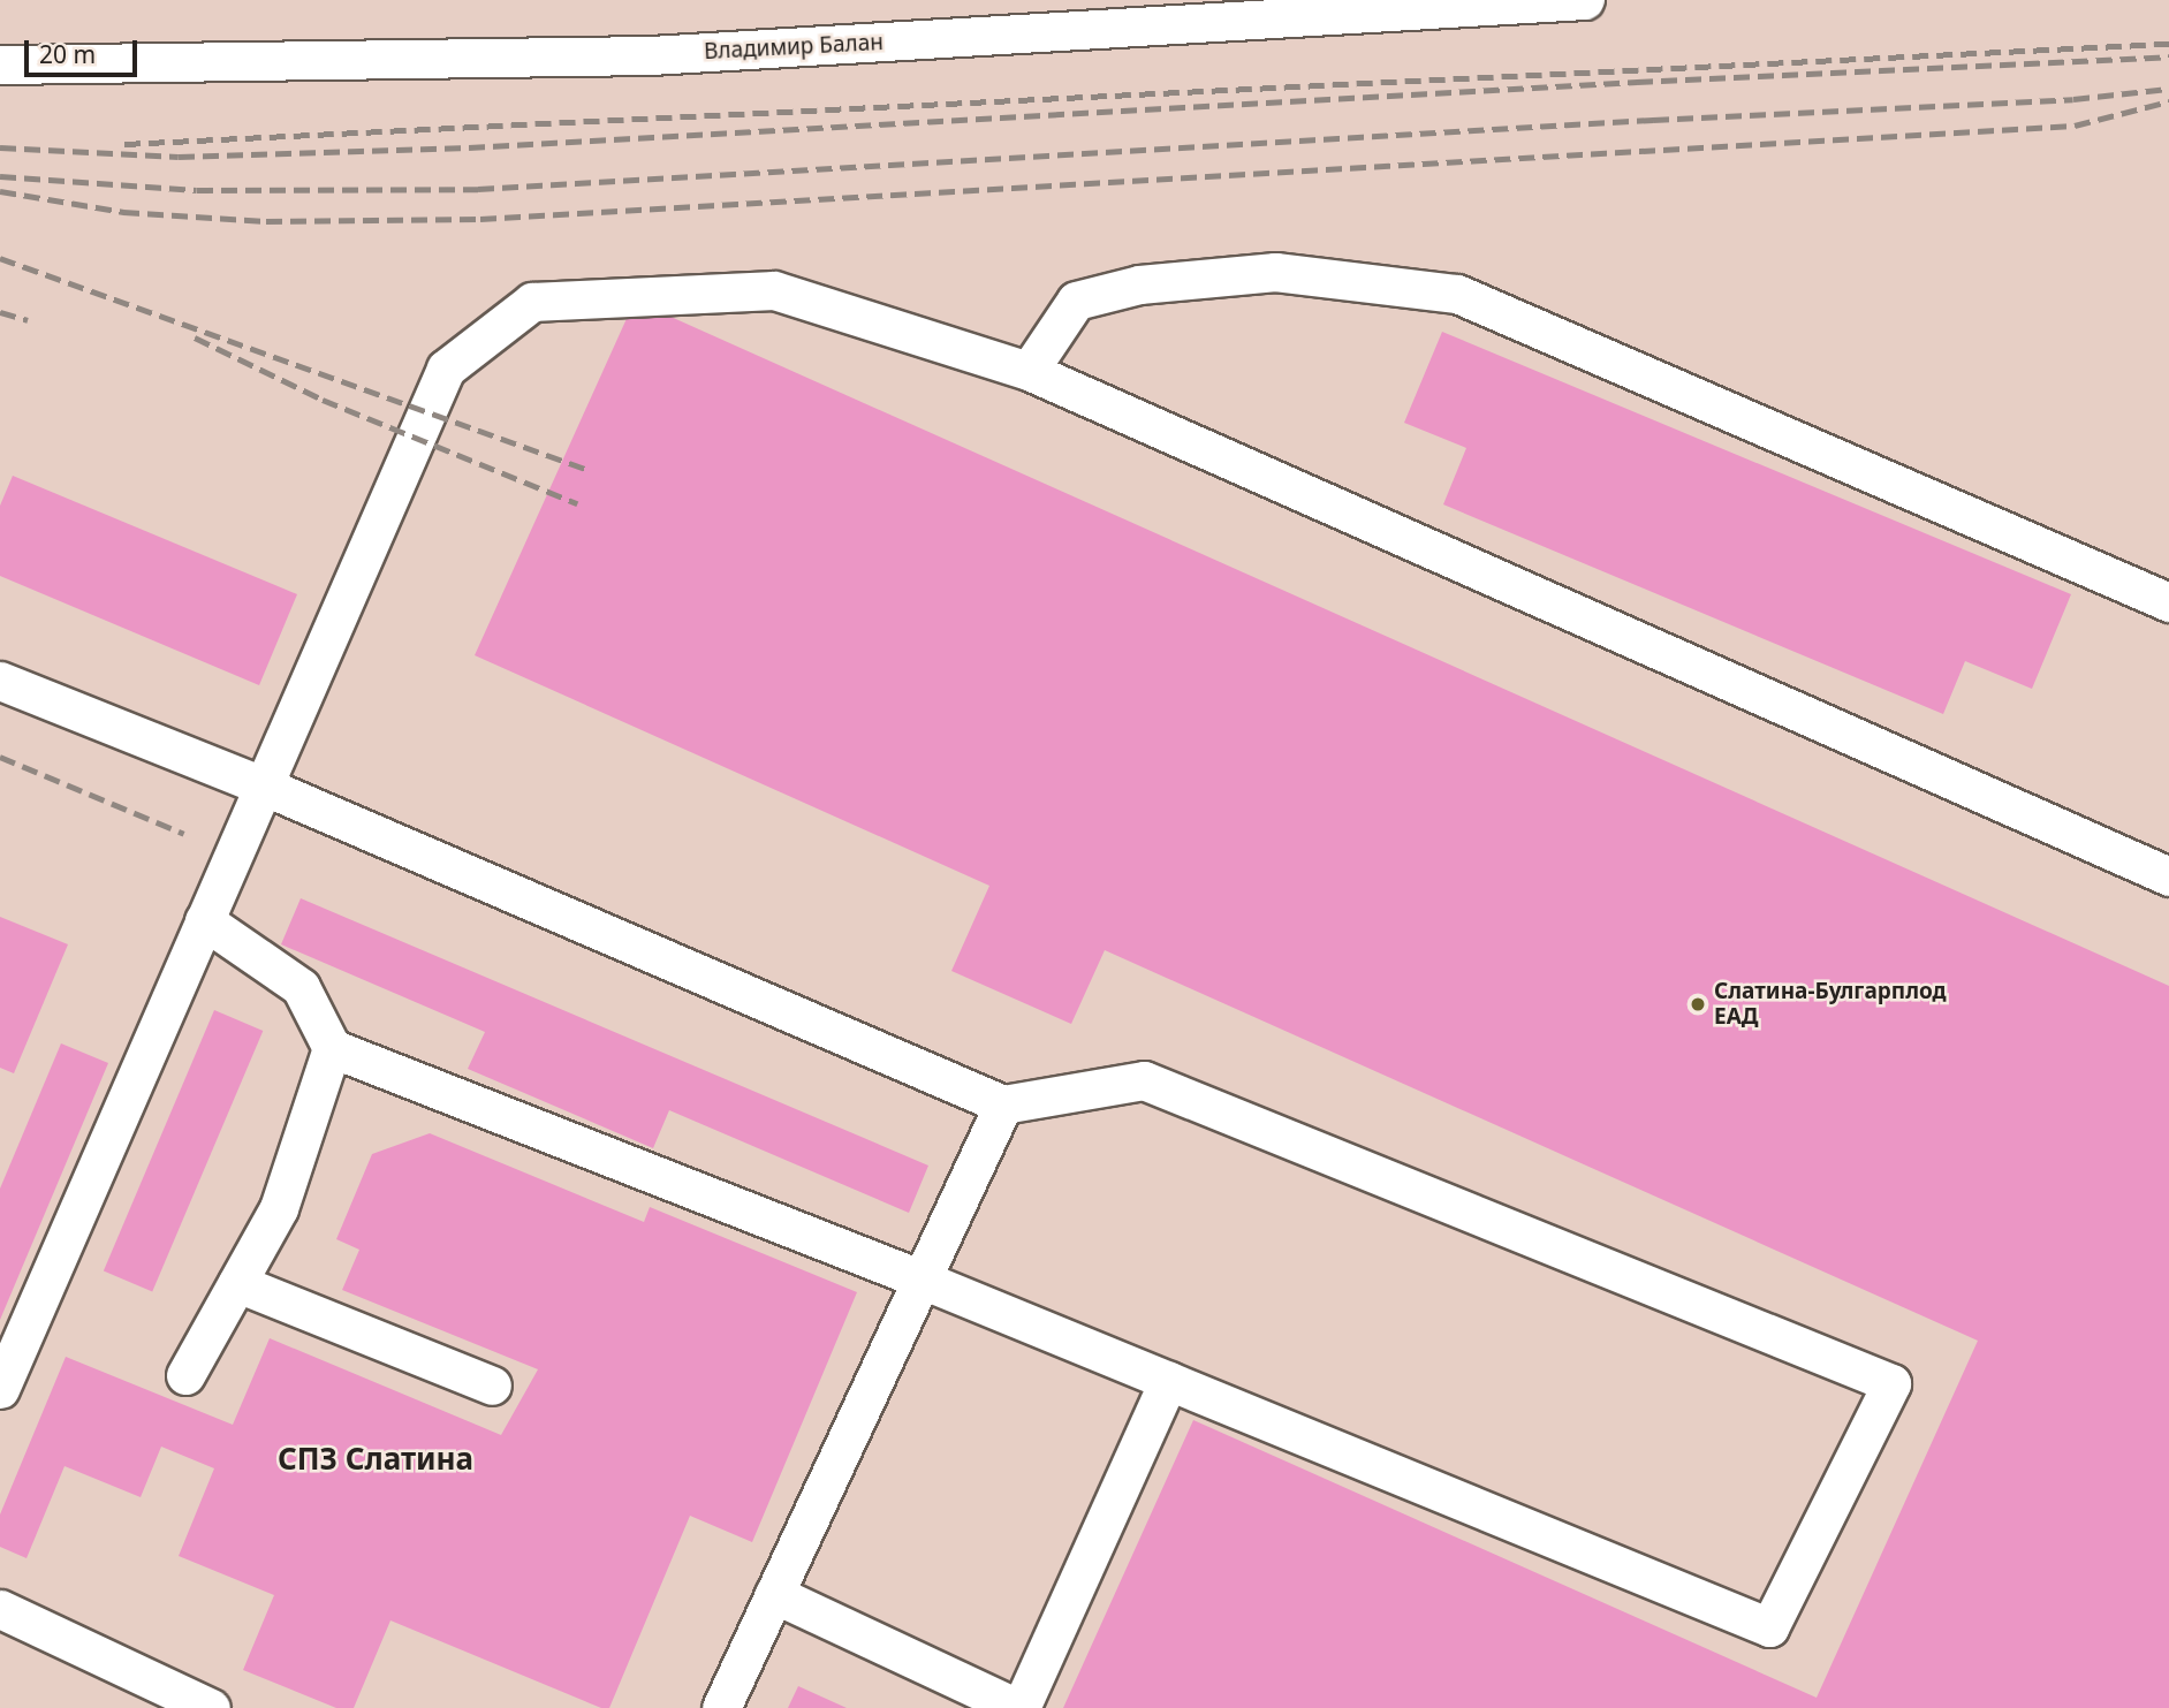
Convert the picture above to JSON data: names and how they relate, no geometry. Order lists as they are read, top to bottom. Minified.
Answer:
{"streets":{"lane":["Владимир Балан"]},"districts":["СПЗ Слатина"],"places":["Слатина-Булгарплод ЕАД"],"scale_bar":"20 m"}
